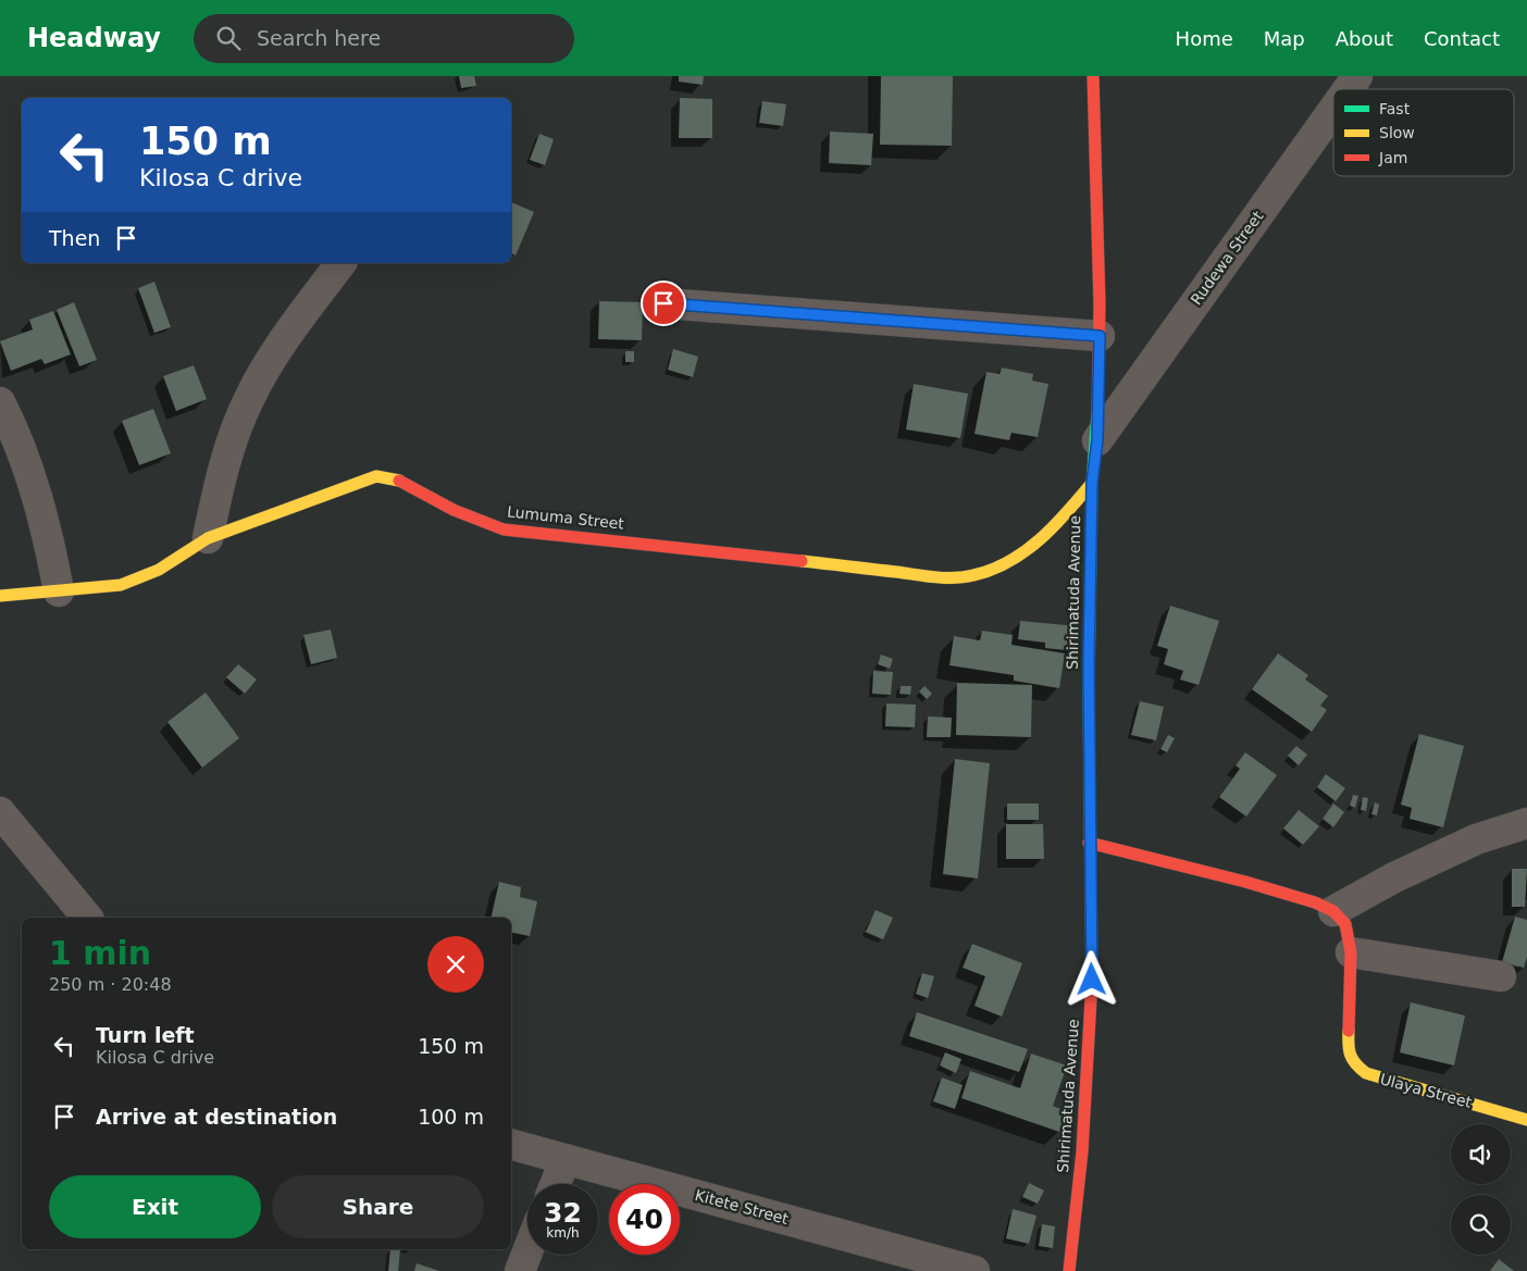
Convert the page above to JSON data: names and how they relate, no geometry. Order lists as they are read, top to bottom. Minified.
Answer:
{"streets":{"street":["Rudewa Street","Lumuma Street","Shirimatuda Avenue","Ulaya Street","Kitete Street"]},"crossings":[["Rudewa Street","Shirimatuda Avenue"],["Lumuma Street","Shirimatuda Avenue"]],"legend":["Fast","Slow","Jam"],"page":{"header":"Headway","search":"Search here","nav":["Home","Map","About","Contact"],"turn":["150 m","Kilosa C drive"],"then":"Then","heading":["1 min","250 m · 20:48"],"list":[{"name":"Turn left","note":"Kilosa C drive","value":"150 m"},{"name":"Arrive at destination","value":"100 m"}],"buttons":["Exit","Share"],"speed":"32 km/h","limit":"40"}}
